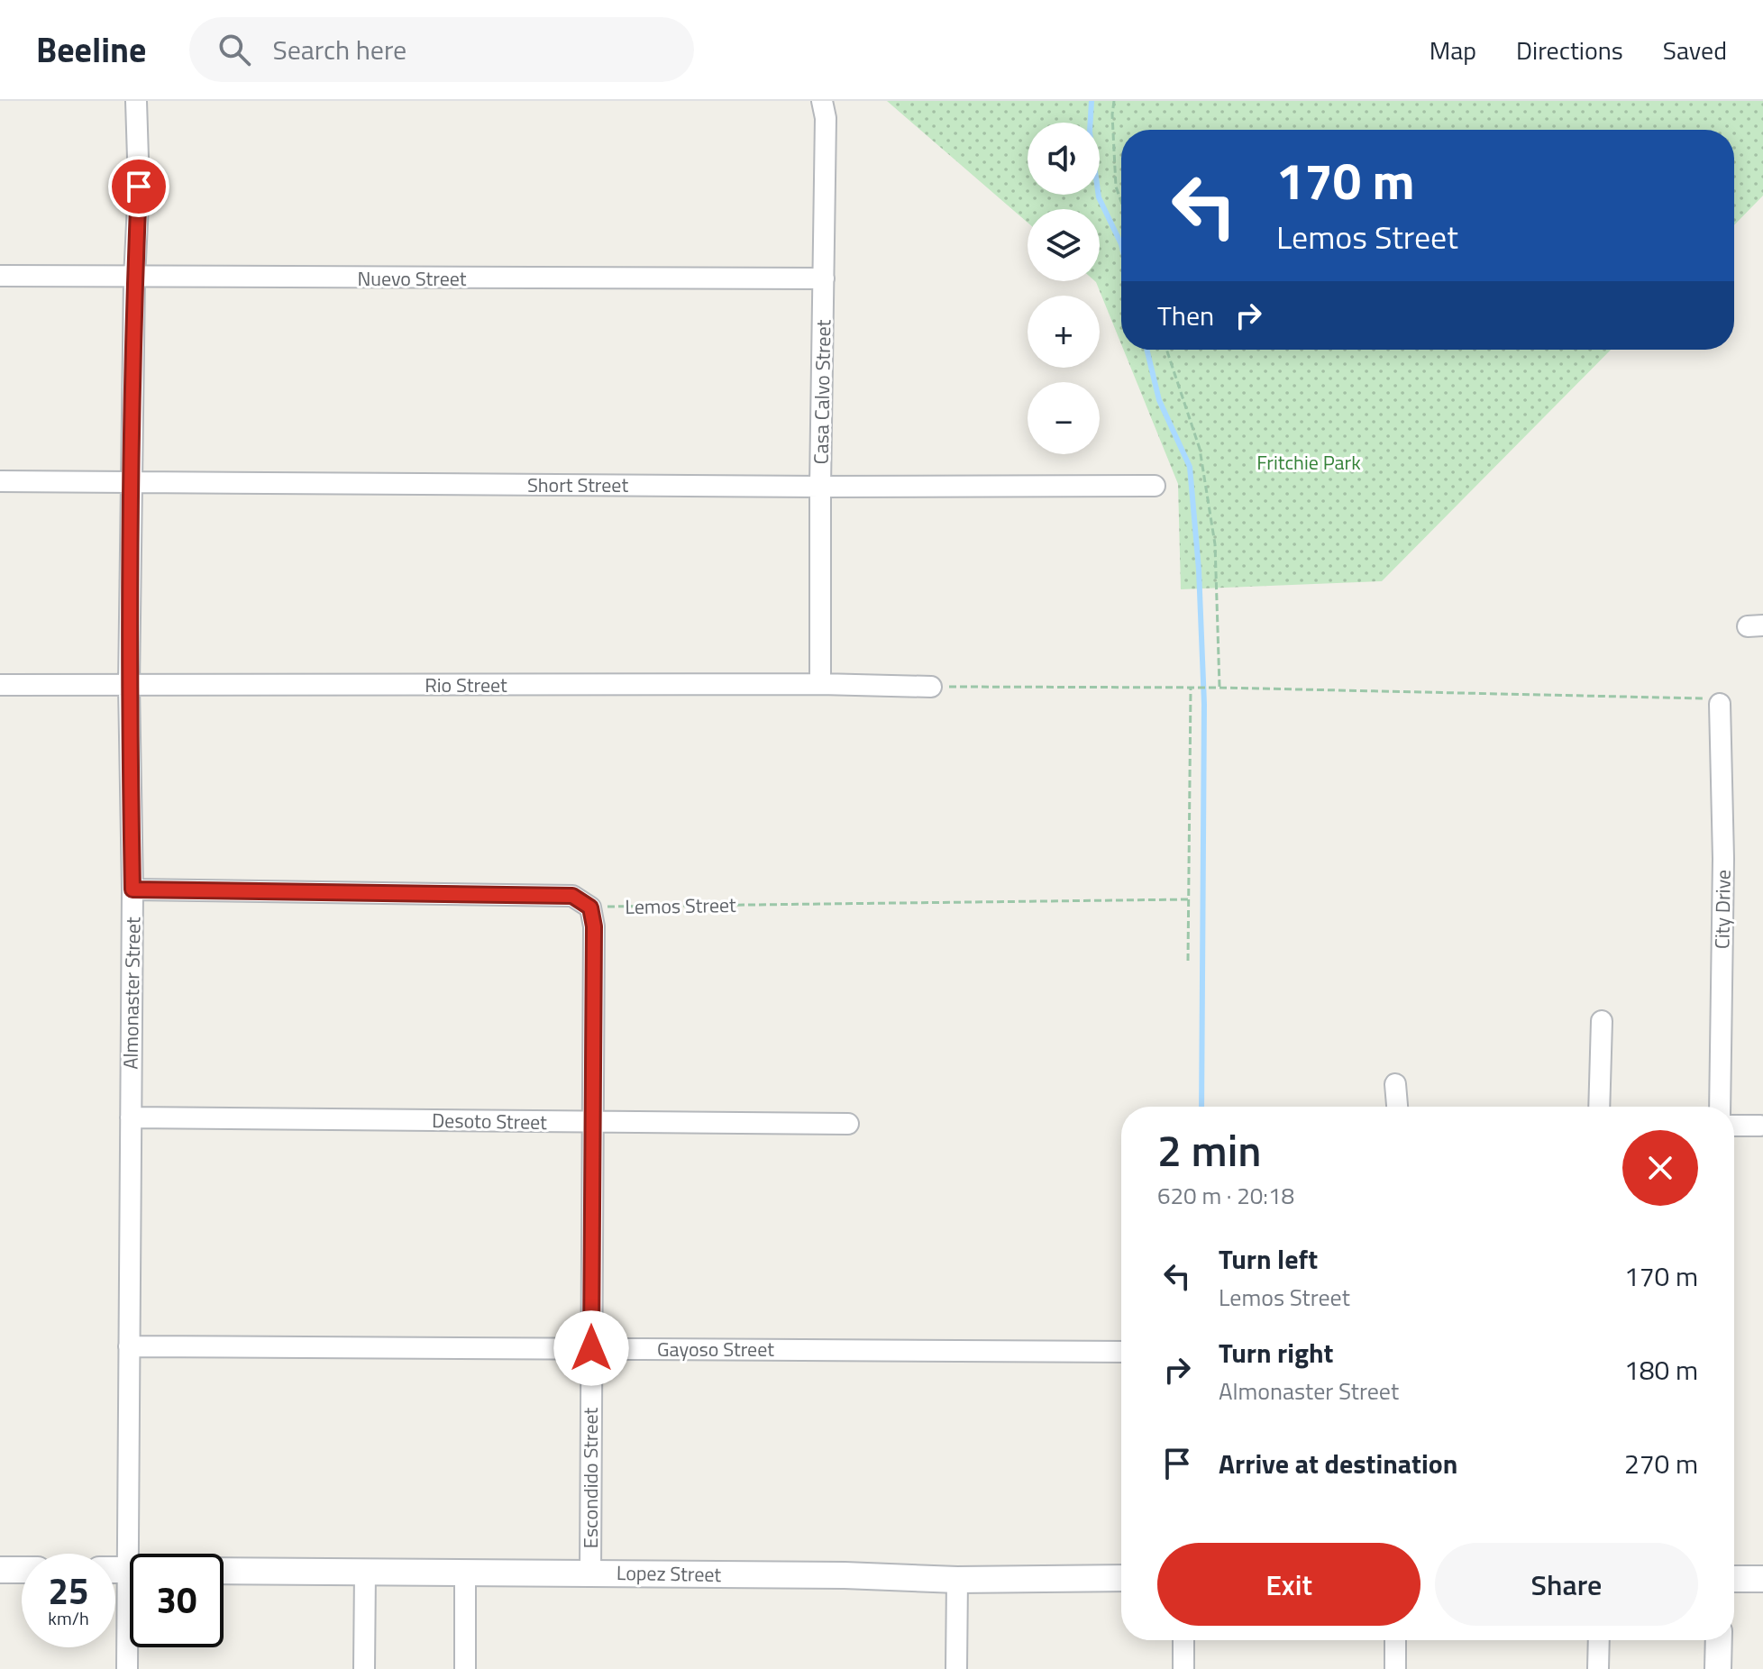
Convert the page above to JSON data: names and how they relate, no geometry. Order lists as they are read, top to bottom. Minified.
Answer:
{"streets":{"street":["Nuevo Street","Casa Calvo Street","Short Street","Rio Street","City Drive","Almonaster Street","Desoto Street","Gayoso Street","Escondido Street","Lopez Street"],"path":["Lemos Street"]},"crossings":[["Nuevo Street","Casa Calvo Street"],["Nuevo Street","Almonaster Street"],["Casa Calvo Street","Short Street"],["Casa Calvo Street","Rio Street"],["Short Street","Almonaster Street"],["Rio Street","Almonaster Street"],["Lemos Street","Escondido Street"],["Almonaster Street","Desoto Street"],["Almonaster Street","Gayoso Street"],["Desoto Street","Escondido Street"],["Gayoso Street","Escondido Street"],["Escondido Street","Lopez Street"]],"parks":["Fritchie Park"],"page":{"header":"Beeline","search":"Search here","nav":["Map","Directions","Saved"],"map_buttons":["+","−"],"turn":["170 m","Lemos Street"],"then":"Then","heading":["2 min","620 m · 20:18"],"list":[{"name":"Turn left","note":"Lemos Street","value":"170 m"},{"name":"Turn right","note":"Almonaster Street","value":"180 m"},{"name":"Arrive at destination","value":"270 m"}],"buttons":["Exit","Share"],"speed":"25 km/h","limit":"30"}}
